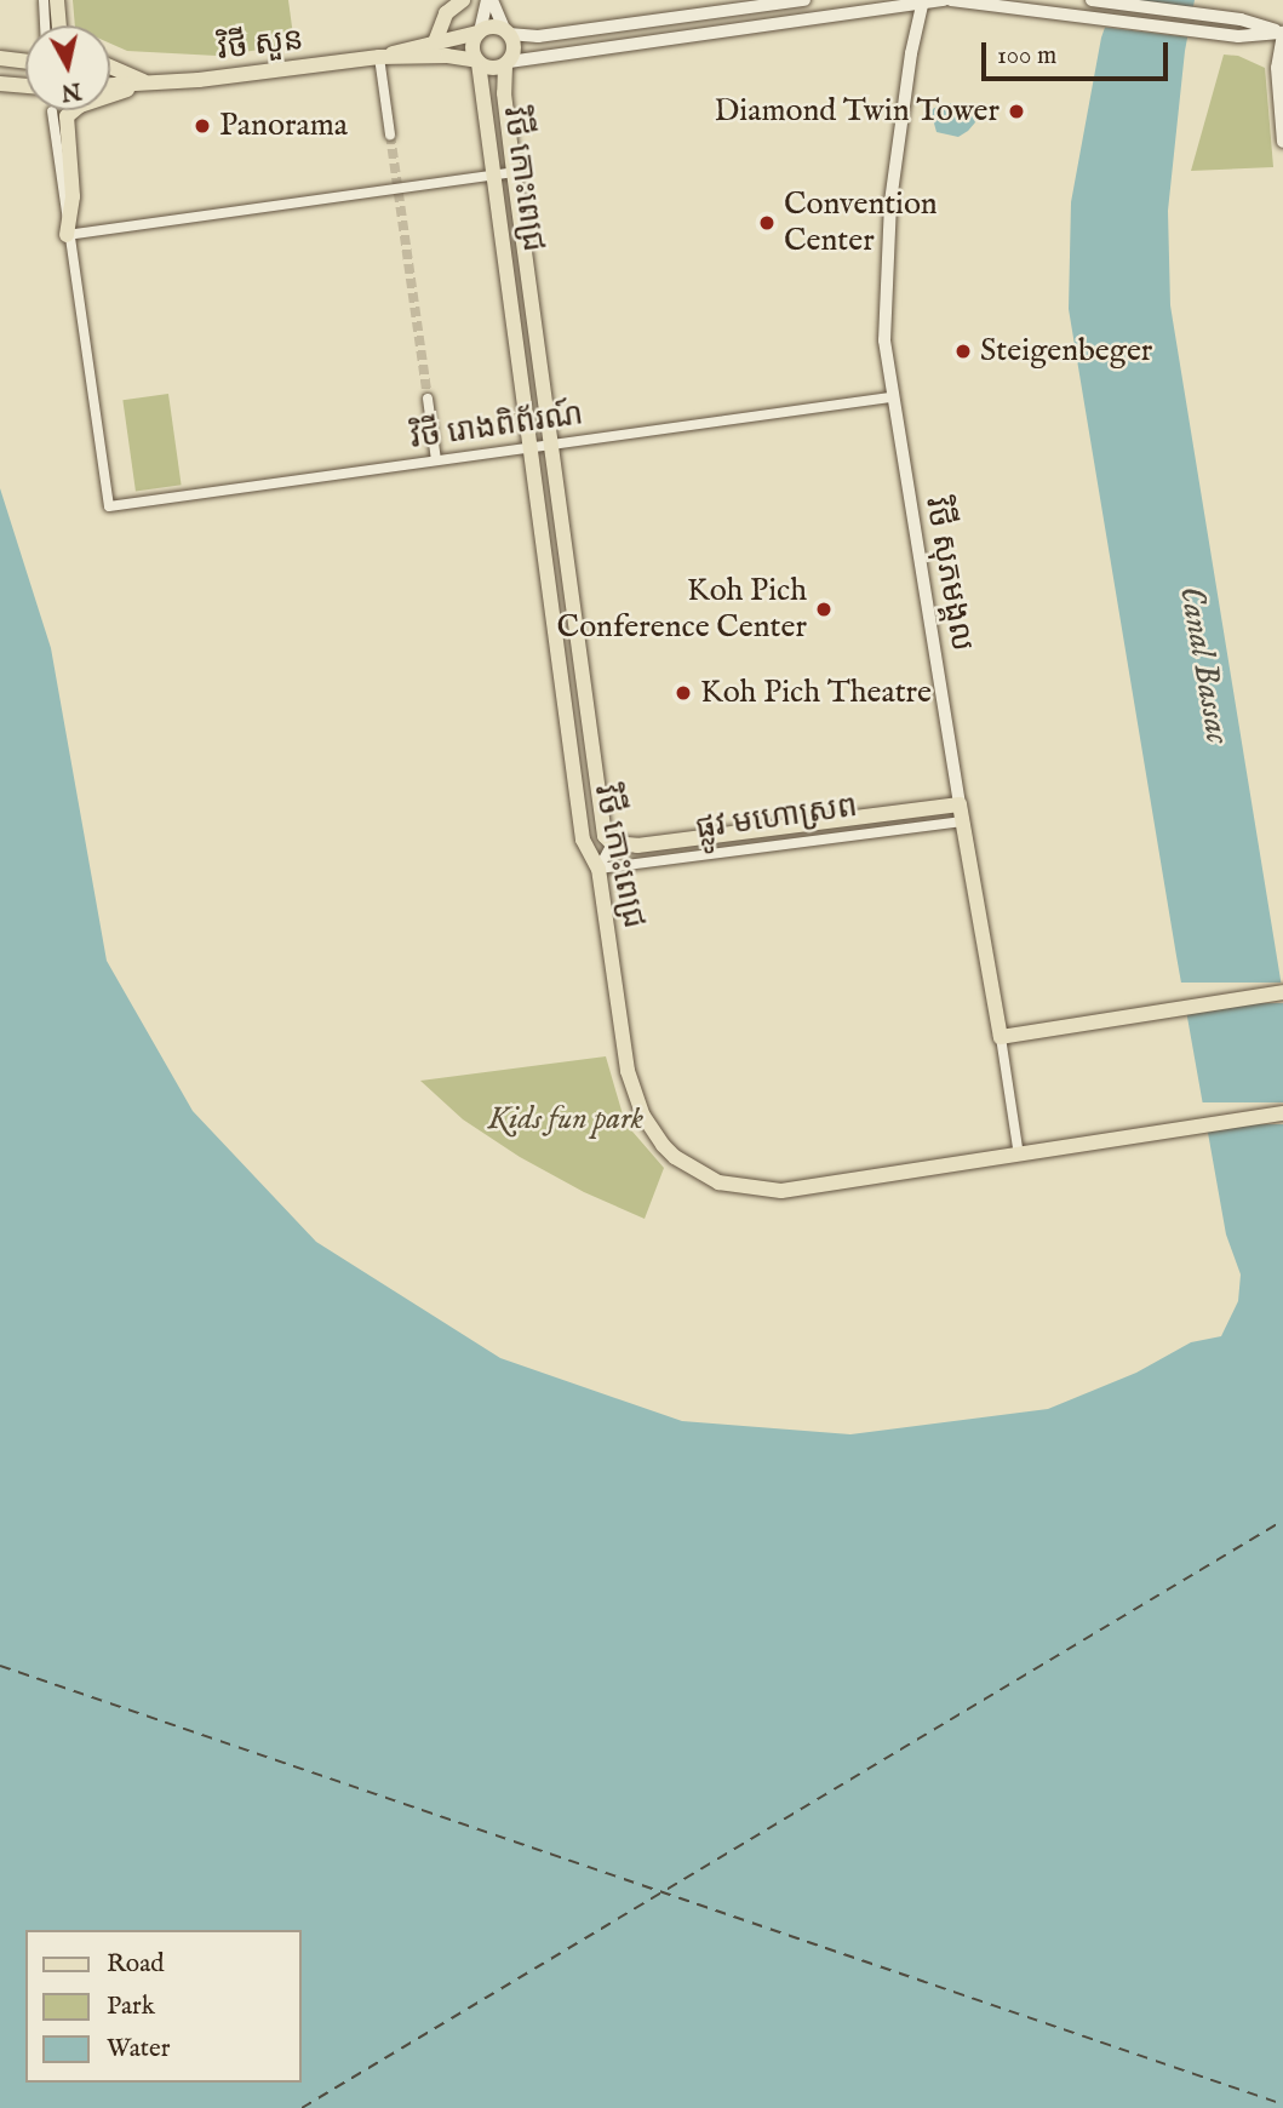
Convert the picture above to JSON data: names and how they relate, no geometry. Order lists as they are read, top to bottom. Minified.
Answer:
{"streets":{"main road":["វិថី សួន","វិថី កោះពេជ្រ","វិថី សុភមង្គល","ផ្លូវ មហោស្រព"],"street":["វិថី រោងពិព័រណ៍"]},"crossings":[["វិថី សួន","វិថី កោះពេជ្រ"],["វិថី កោះពេជ្រ","វិថី រោងពិព័រណ៍"],["វិថី កោះពេជ្រ","វិថី សុភមង្គល"],["វិថី កោះពេជ្រ","ផ្លូវ មហោស្រព"],["វិថី រោងពិព័រណ៍","វិថី សុភមង្គល"],["វិថី សុភមង្គល","ផ្លូវ មហោស្រព"]],"water":["Canal Bassac"],"parks":["Kids fun park"],"places":["Diamond Twin Tower","Panorama","Convention Center","Steigenbeger","Koh Pich Conference Center","Koh Pich Theatre"],"legend":["Road","Park","Water"],"scale_bar":"100 m","north":"bottom"}
